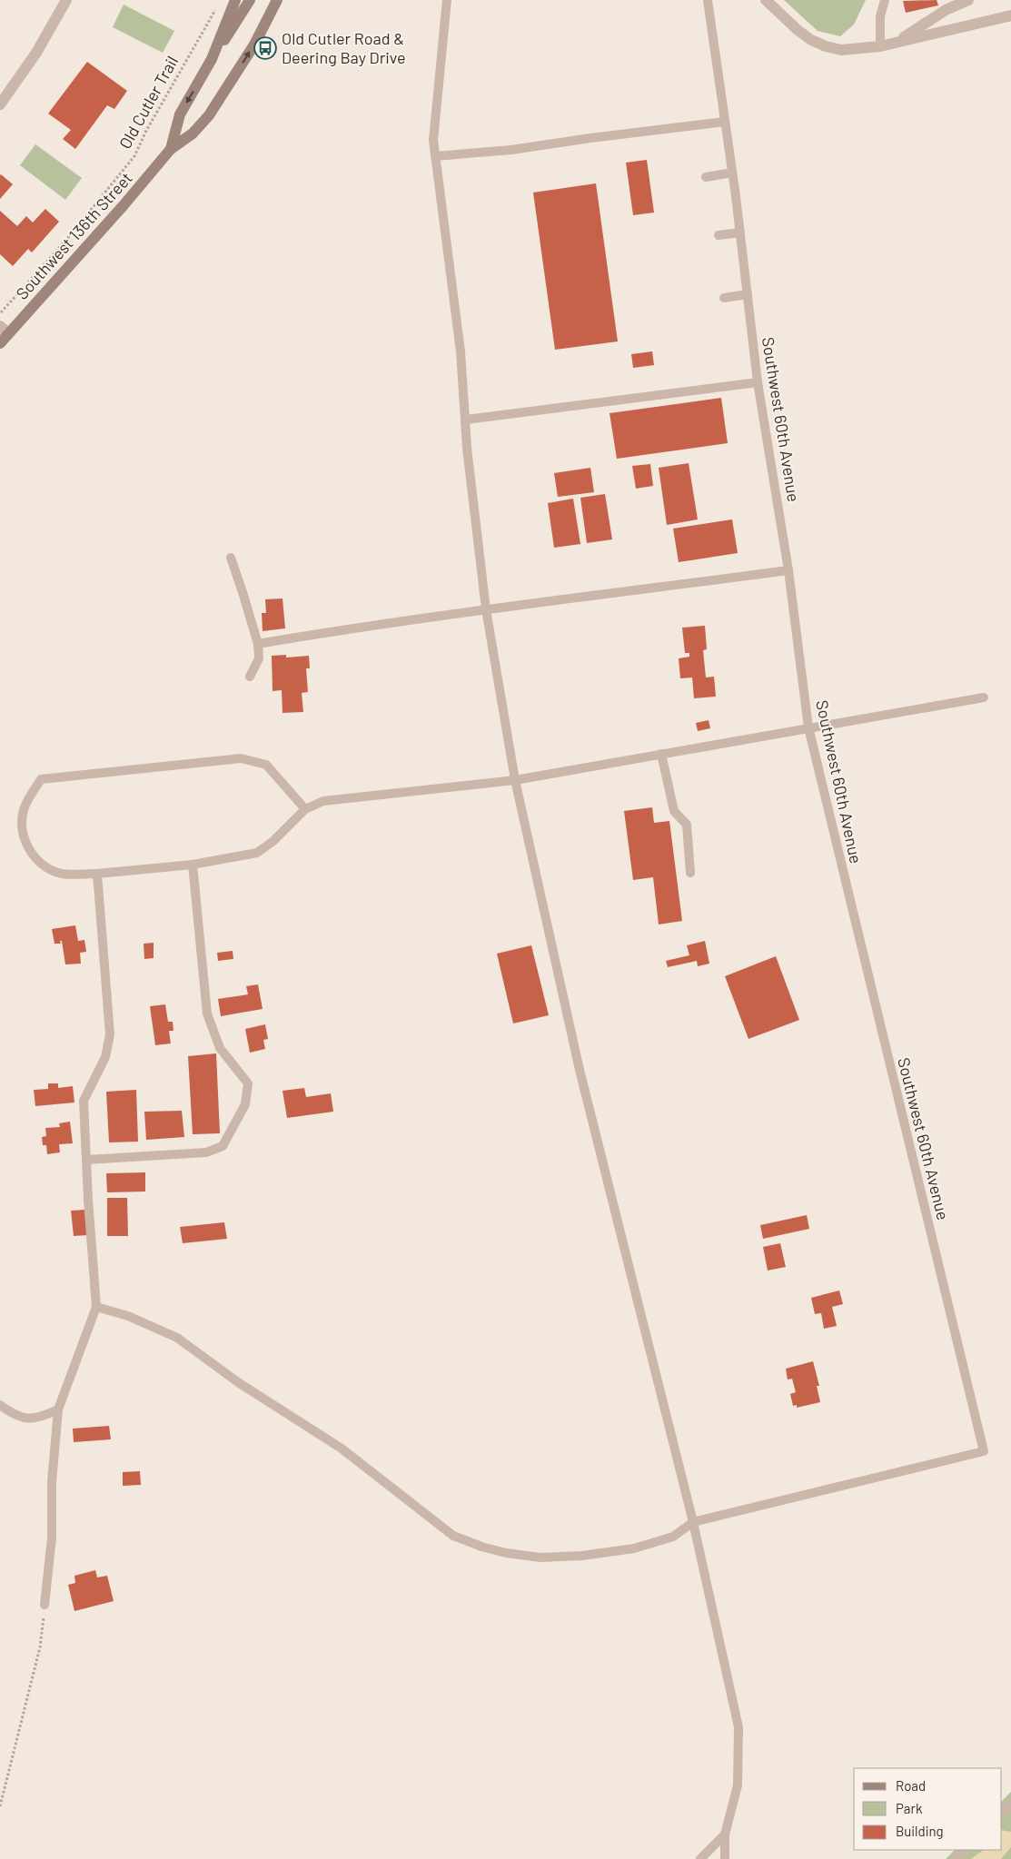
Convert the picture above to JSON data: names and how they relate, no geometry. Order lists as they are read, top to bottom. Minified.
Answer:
{"streets":{"main road":["Southwest 136th Street"],"lane":["Southwest 60th Avenue"],"path":["Old Cutler Trail"]},"places":{"bus stop":["Old Cutler Road & Deering Bay Drive"]},"legend":["Road","Park","Building"]}
